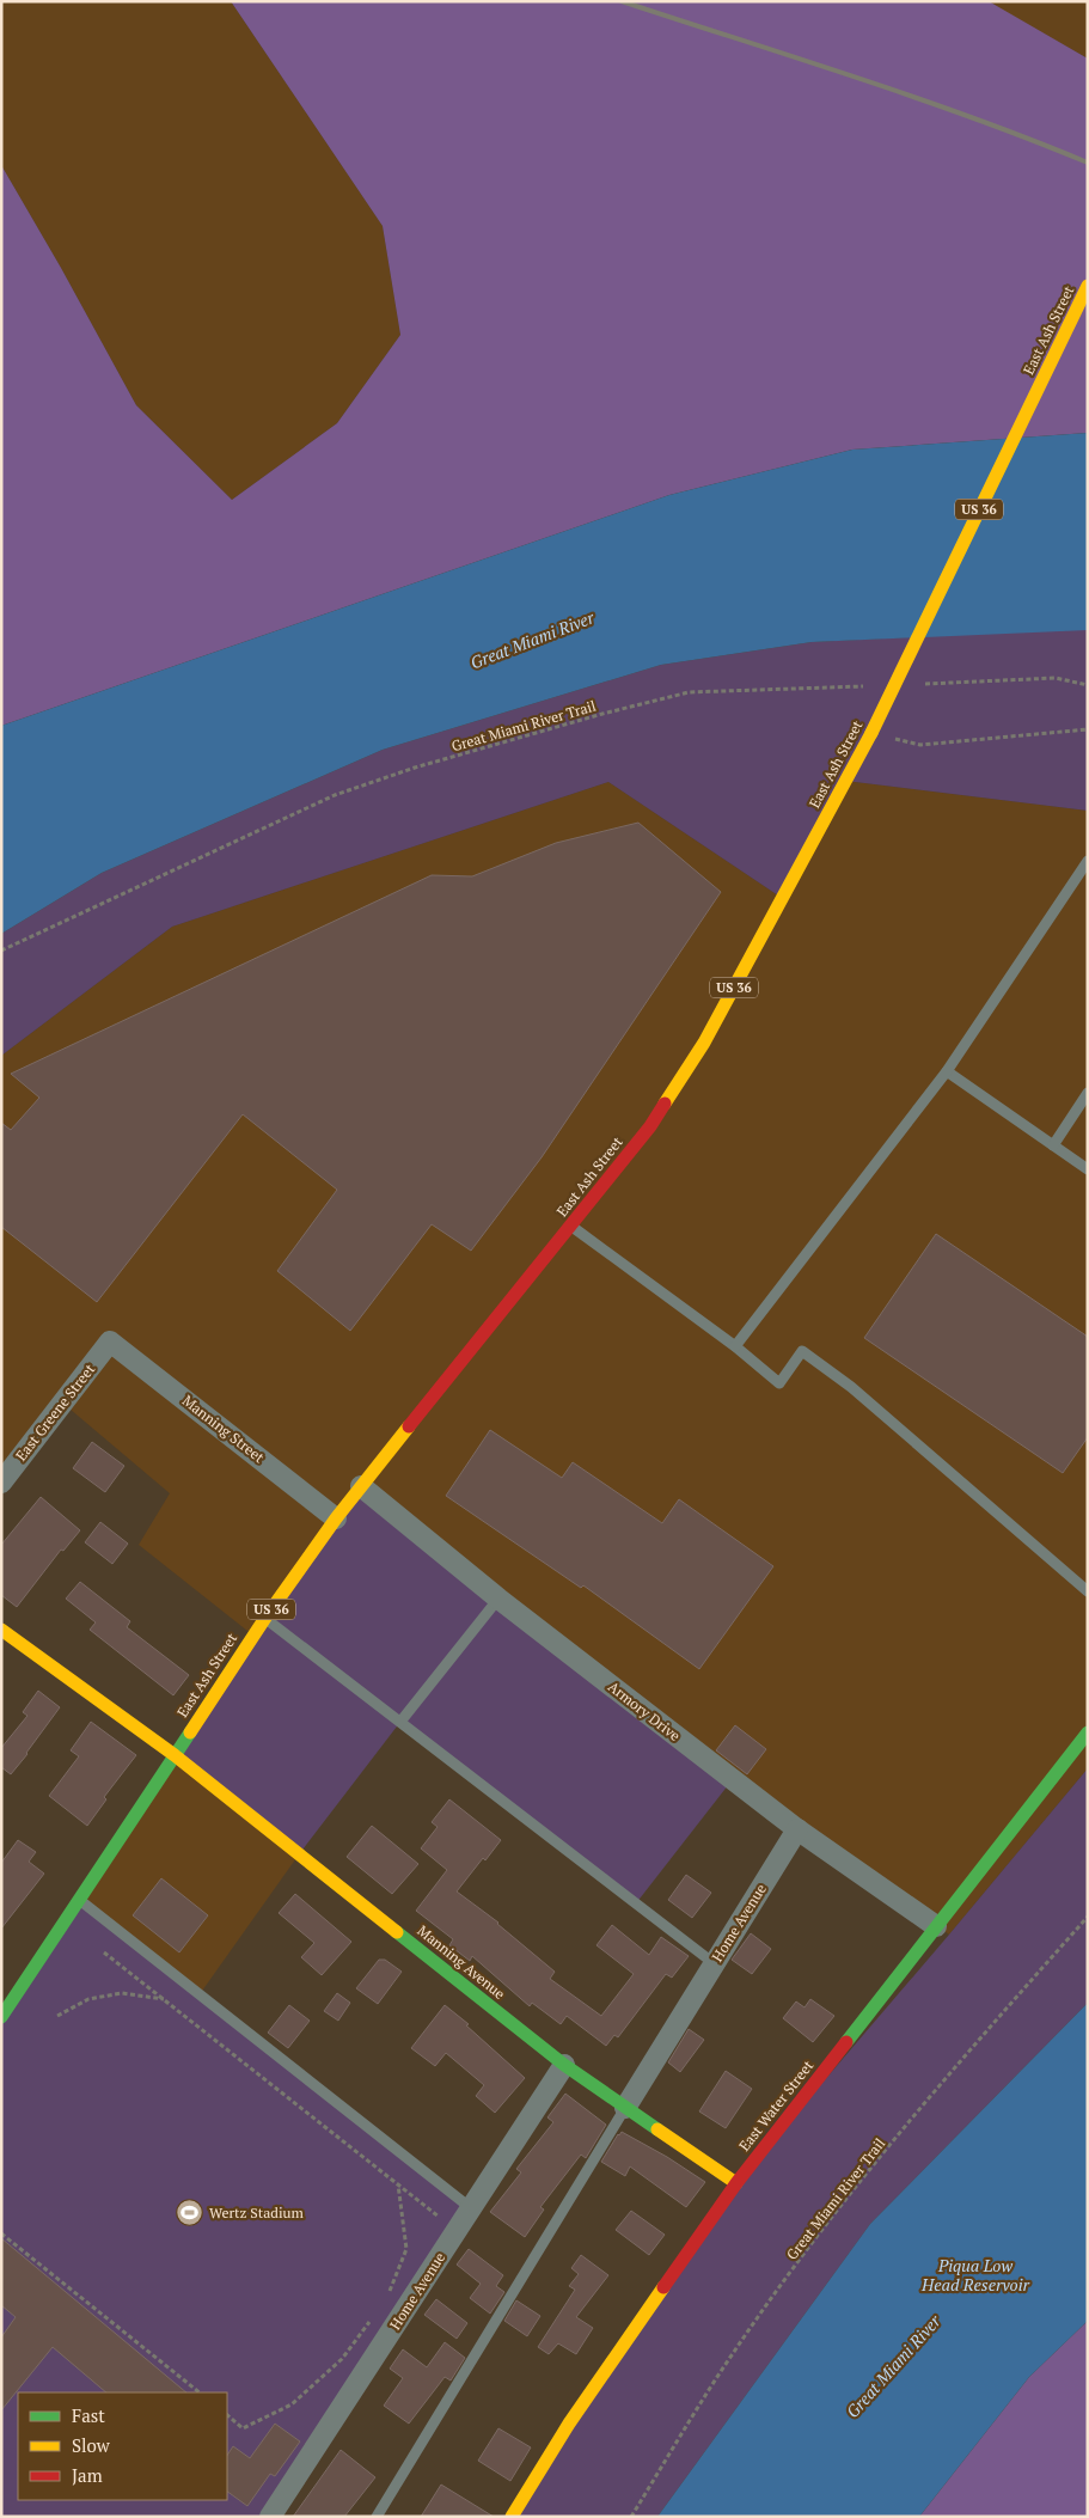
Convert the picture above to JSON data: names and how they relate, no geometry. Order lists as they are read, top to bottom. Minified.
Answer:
{"streets":{"main road":["East Ash Street","US 36","Manning Avenue","East Water Street"],"street":["East Greene Street","Manning Street","Armory Drive","Home Avenue"],"path":["Great Miami River Trail"]},"crossings":[["East Ash Street","Manning Street"],["East Ash Street","Armory Drive"],["East Ash Street","Manning Avenue"],["East Greene Street","Manning Street"],["Armory Drive","Home Avenue"],["Armory Drive","East Water Street"],["Home Avenue","Manning Avenue"],["Manning Avenue","East Water Street"]],"water":["Great Miami River","Piqua Low Head Reservoir"],"places":{"sports":["Wertz Stadium"]},"legend":["Fast","Slow","Jam"]}
